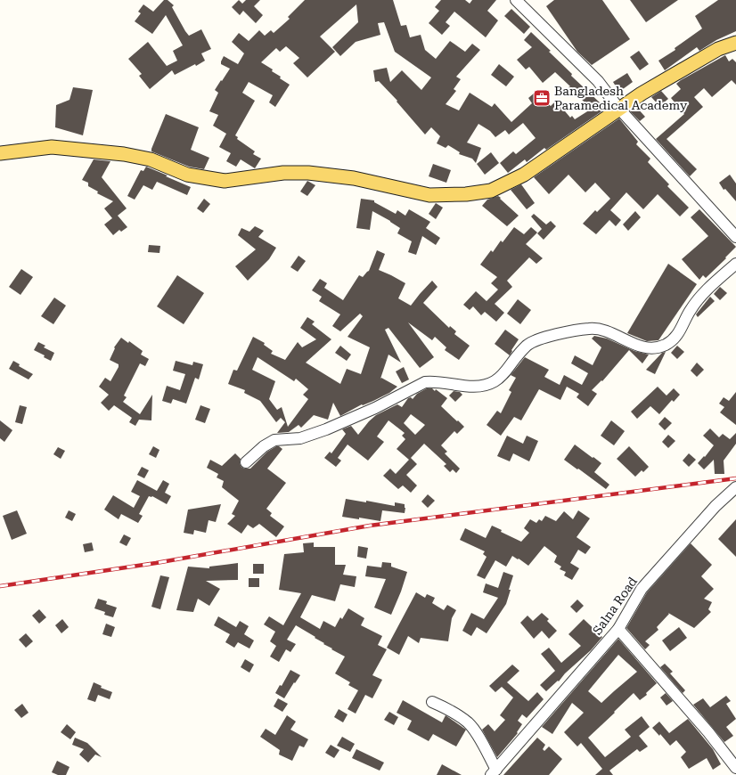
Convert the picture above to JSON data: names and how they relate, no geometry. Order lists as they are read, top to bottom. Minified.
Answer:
{"streets":{"street":["Salna Road"]},"places":{"office":["Bangladesh Paramedical Academy"]}}
